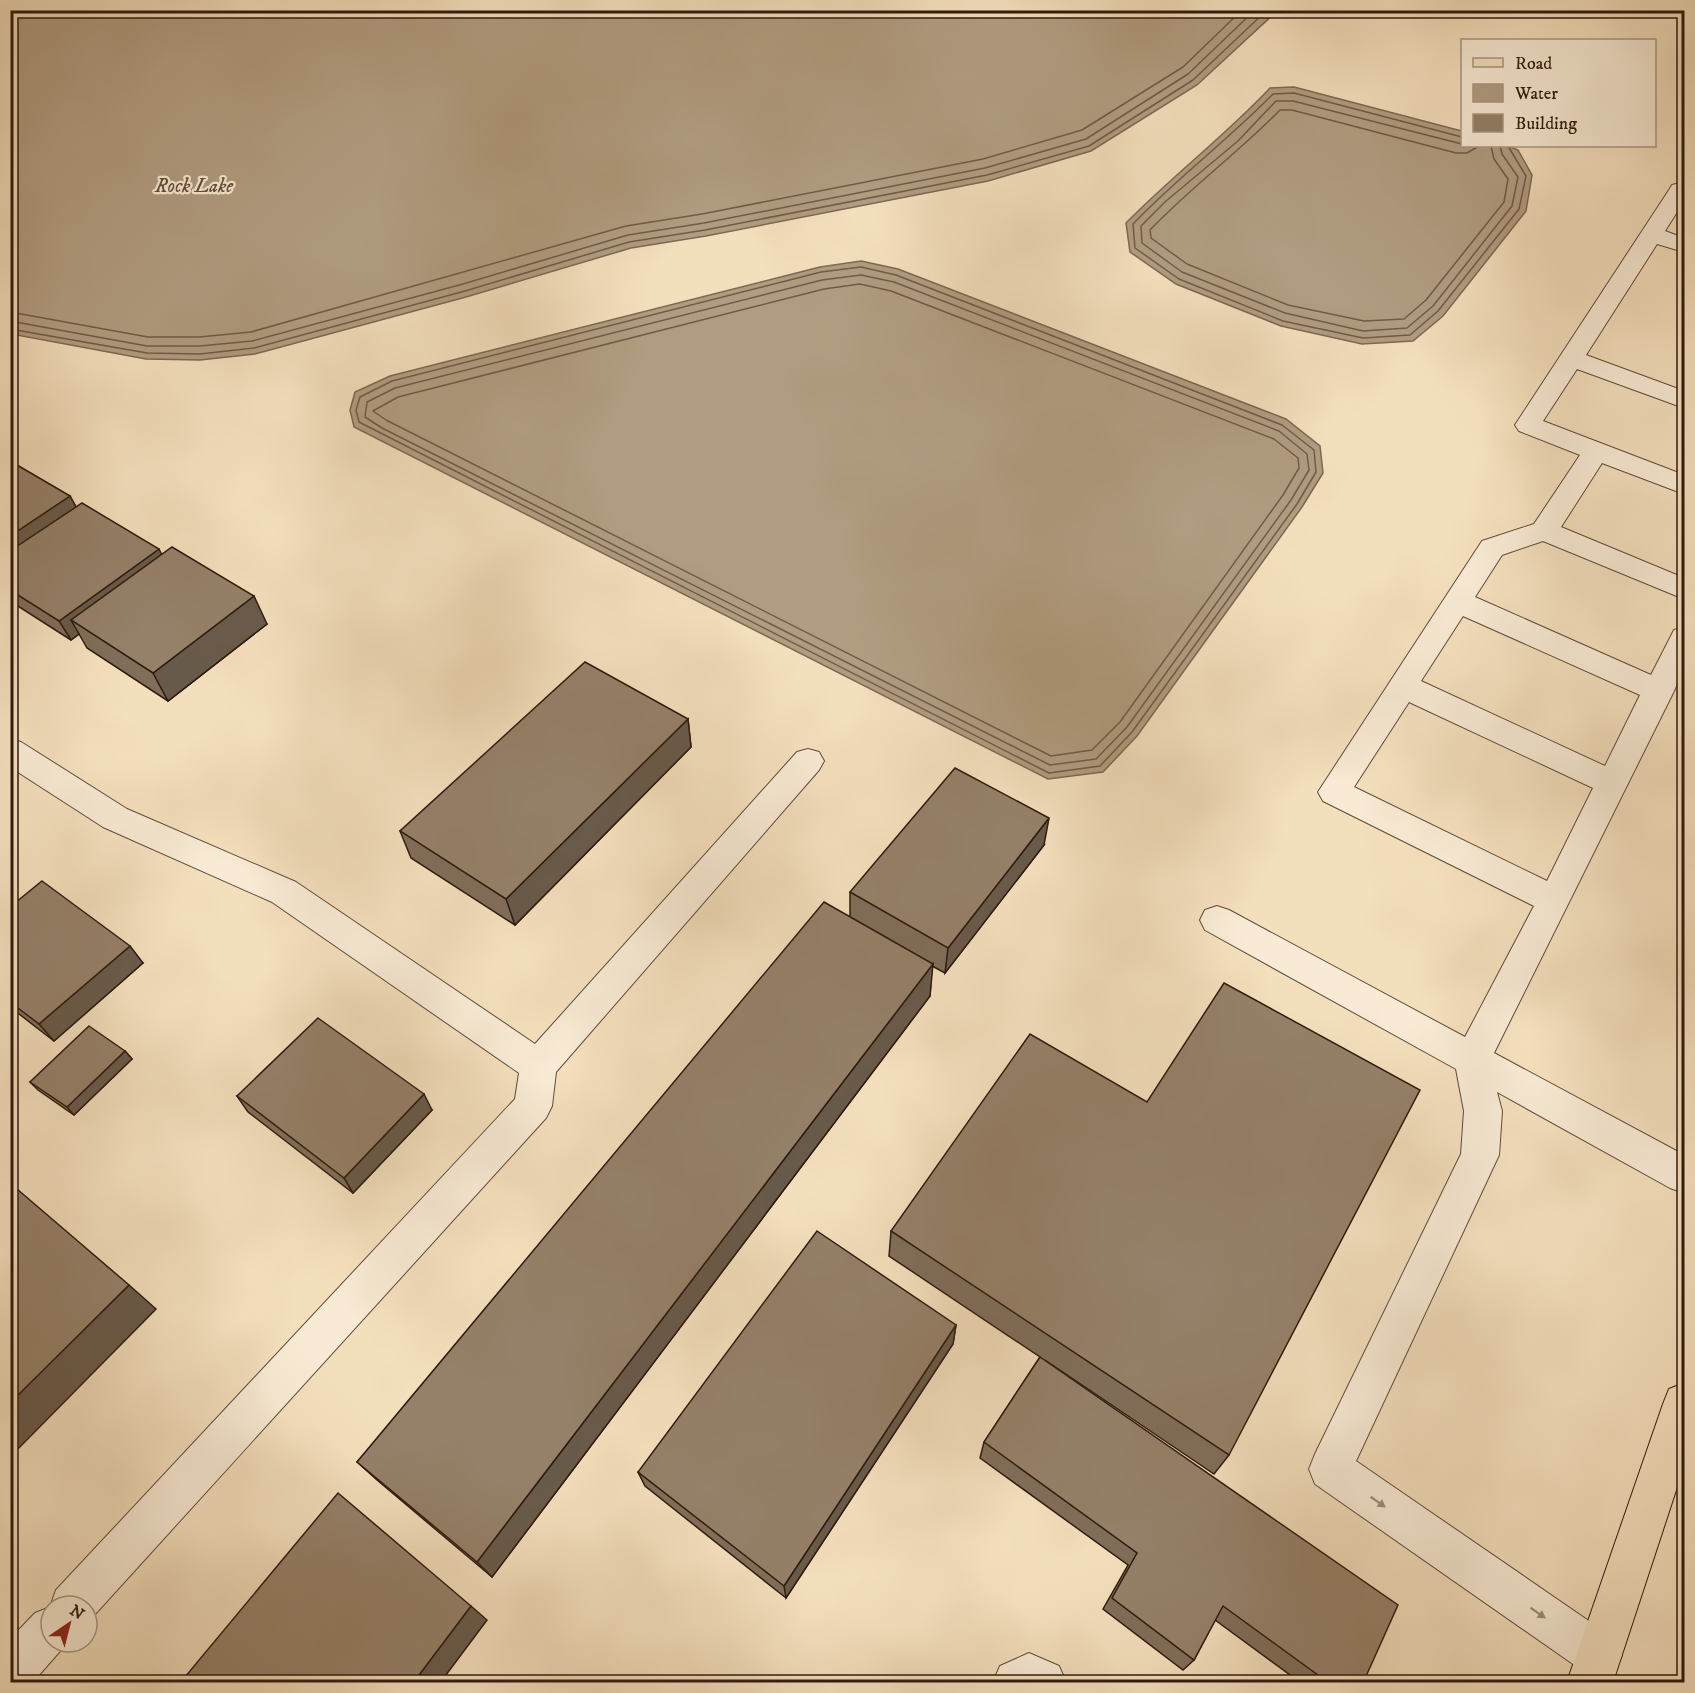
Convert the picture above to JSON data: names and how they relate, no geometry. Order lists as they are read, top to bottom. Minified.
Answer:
{"water":["Rock Lake"],"legend":["Road","Water","Building"],"north":"top right"}
